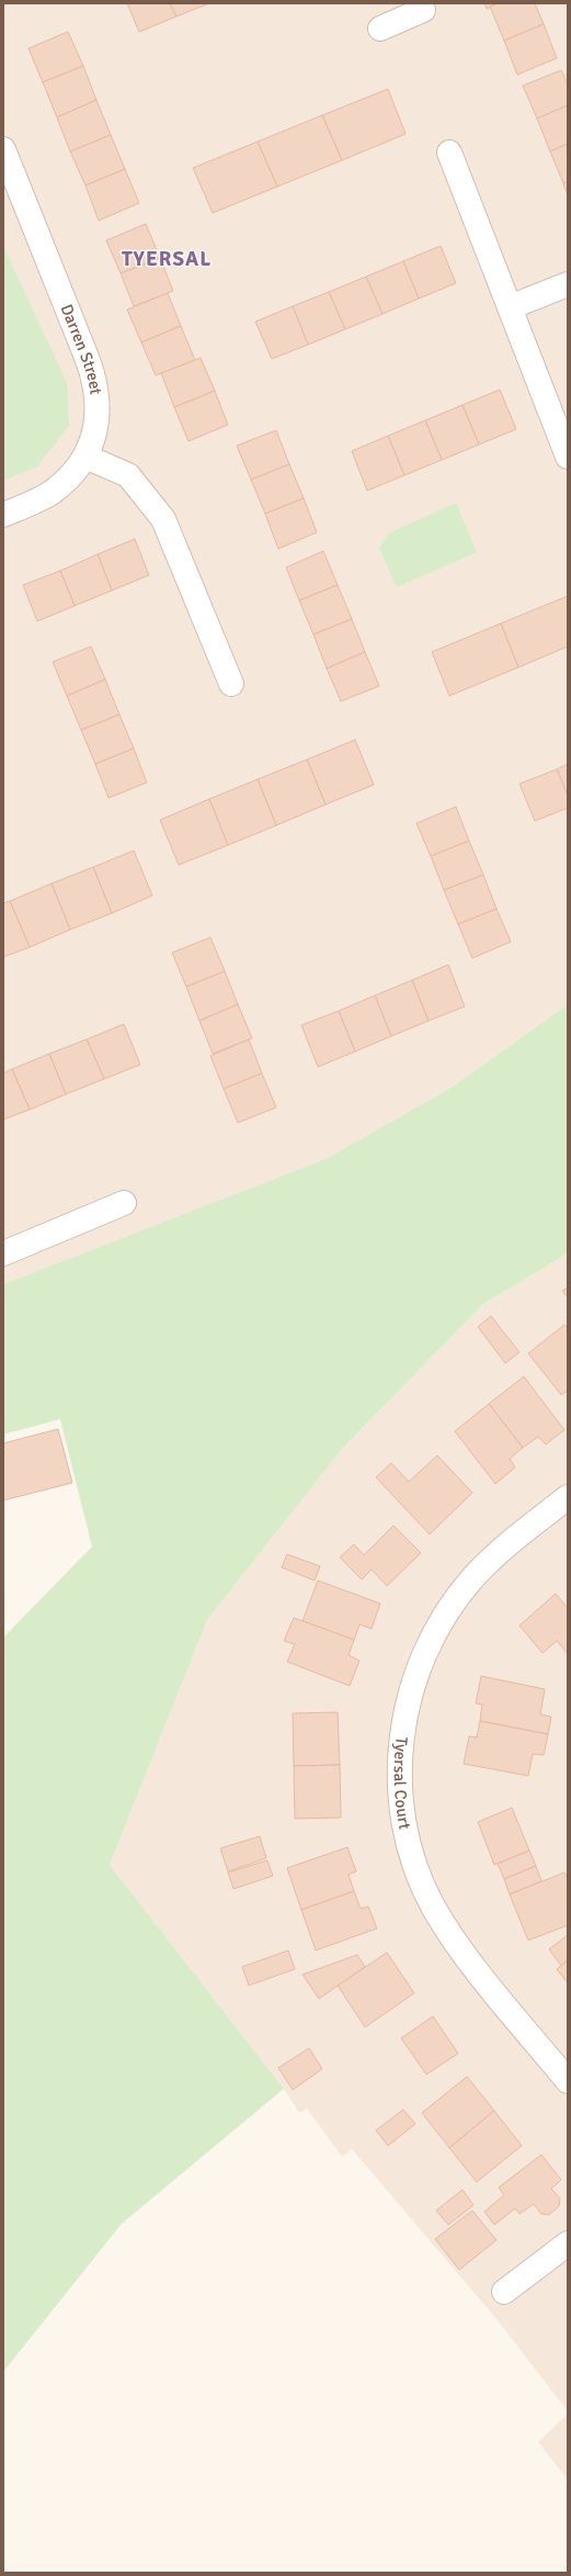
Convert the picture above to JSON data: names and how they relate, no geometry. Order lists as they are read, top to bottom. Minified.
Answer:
{"streets":{"street":["Darren Street","Tyersal Court"]},"districts":["TYERSAL"]}
